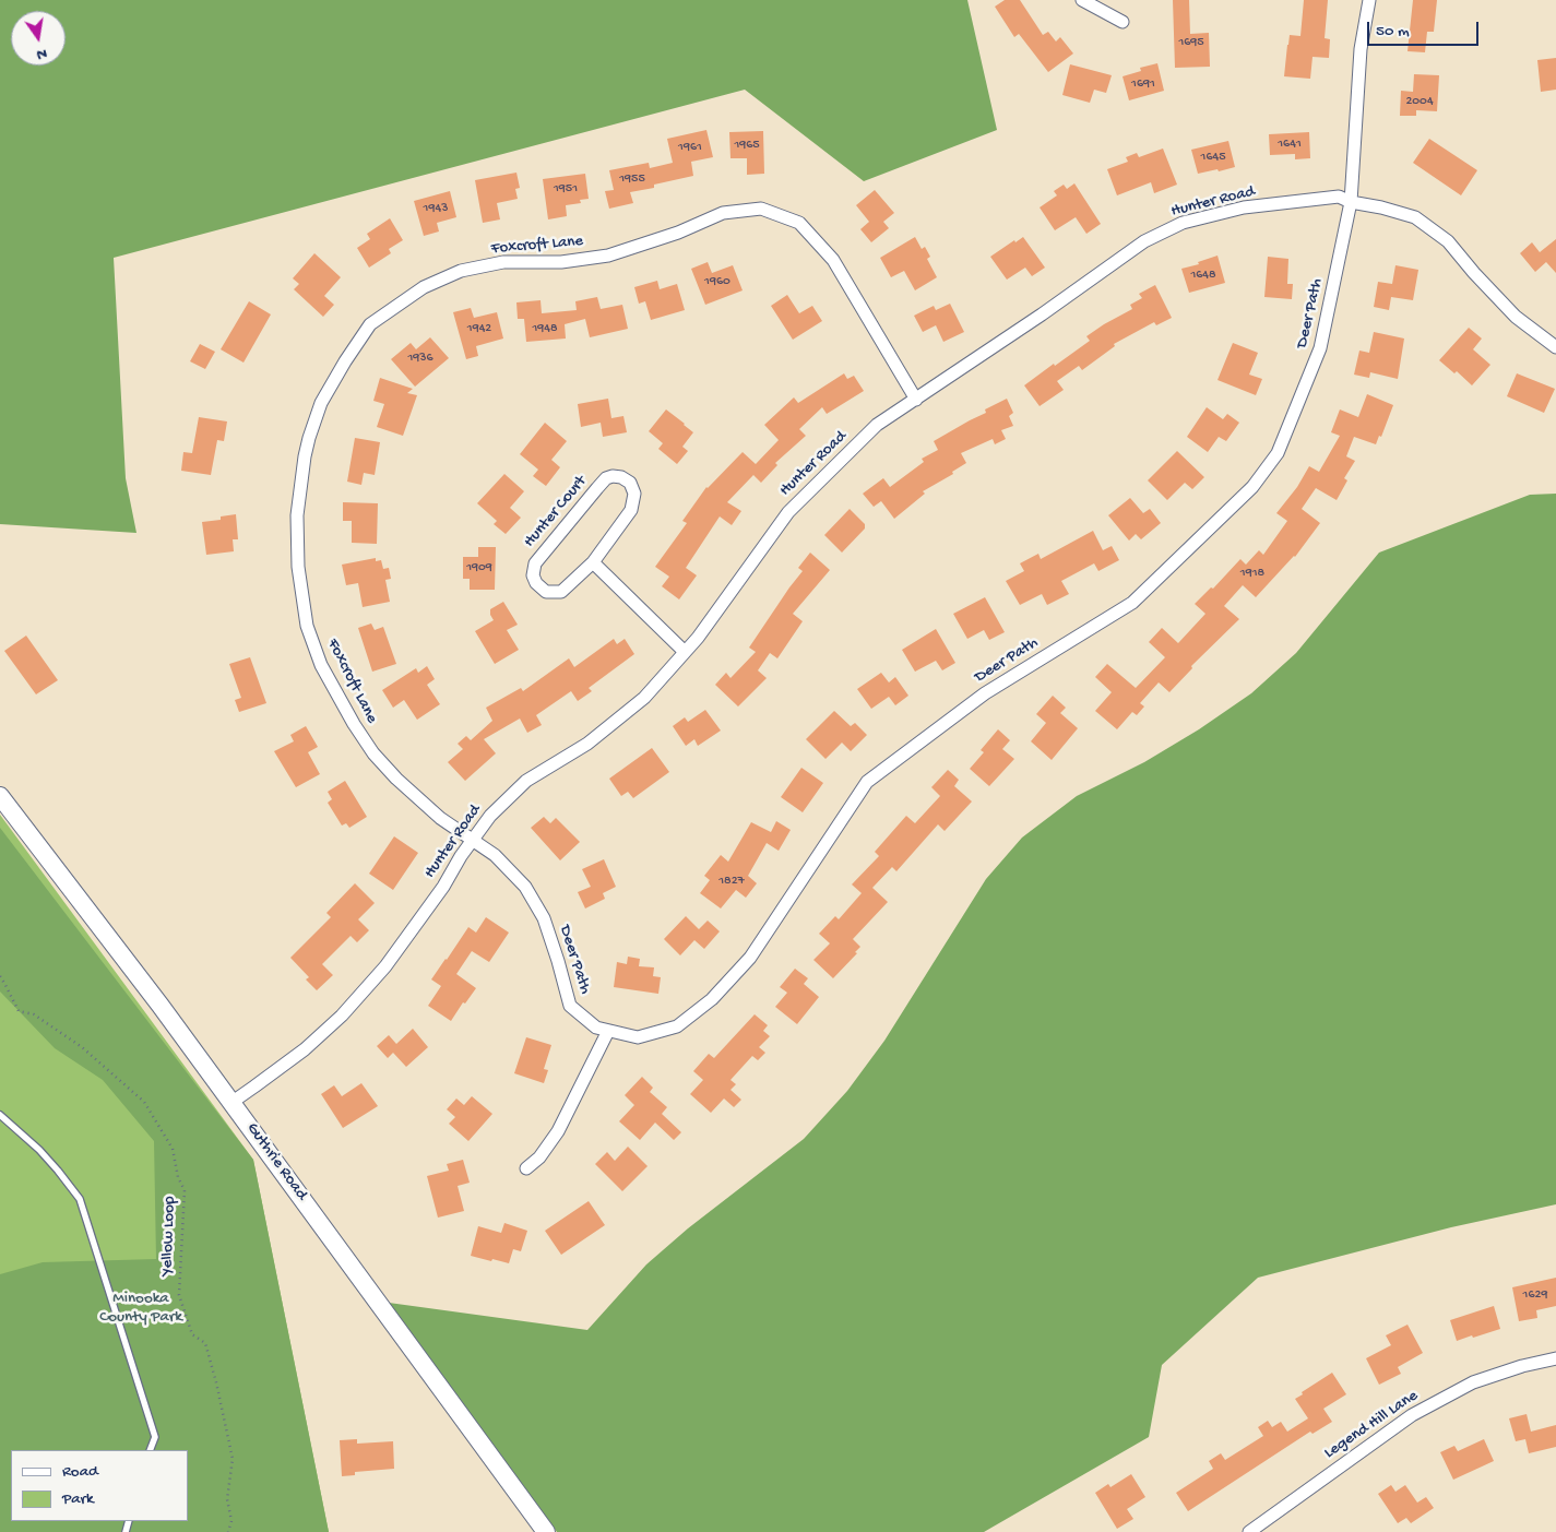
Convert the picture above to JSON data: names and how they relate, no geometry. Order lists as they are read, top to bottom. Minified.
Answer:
{"streets":{"street":["Hunter Road","Foxcroft Lane","Deer Path","Hunter Court","Guthrie Road","Legend Hill Lane"],"path":["Yellow Loop"]},"crossings":[["Hunter Road","Foxcroft Lane"],["Hunter Road","Deer Path"],["Hunter Road","Guthrie Road"],["Foxcroft Lane","Deer Path"]],"parks":["Minooka County Park"],"house_numbers":["1695","1691","2004","1641","1965","1961","1645","1955","1951","1943","1648","1960","1942","1948","1936","1909","1918","1827","1629"],"legend":["Road","Park"],"scale_bar":"50 m","north":"bottom"}
